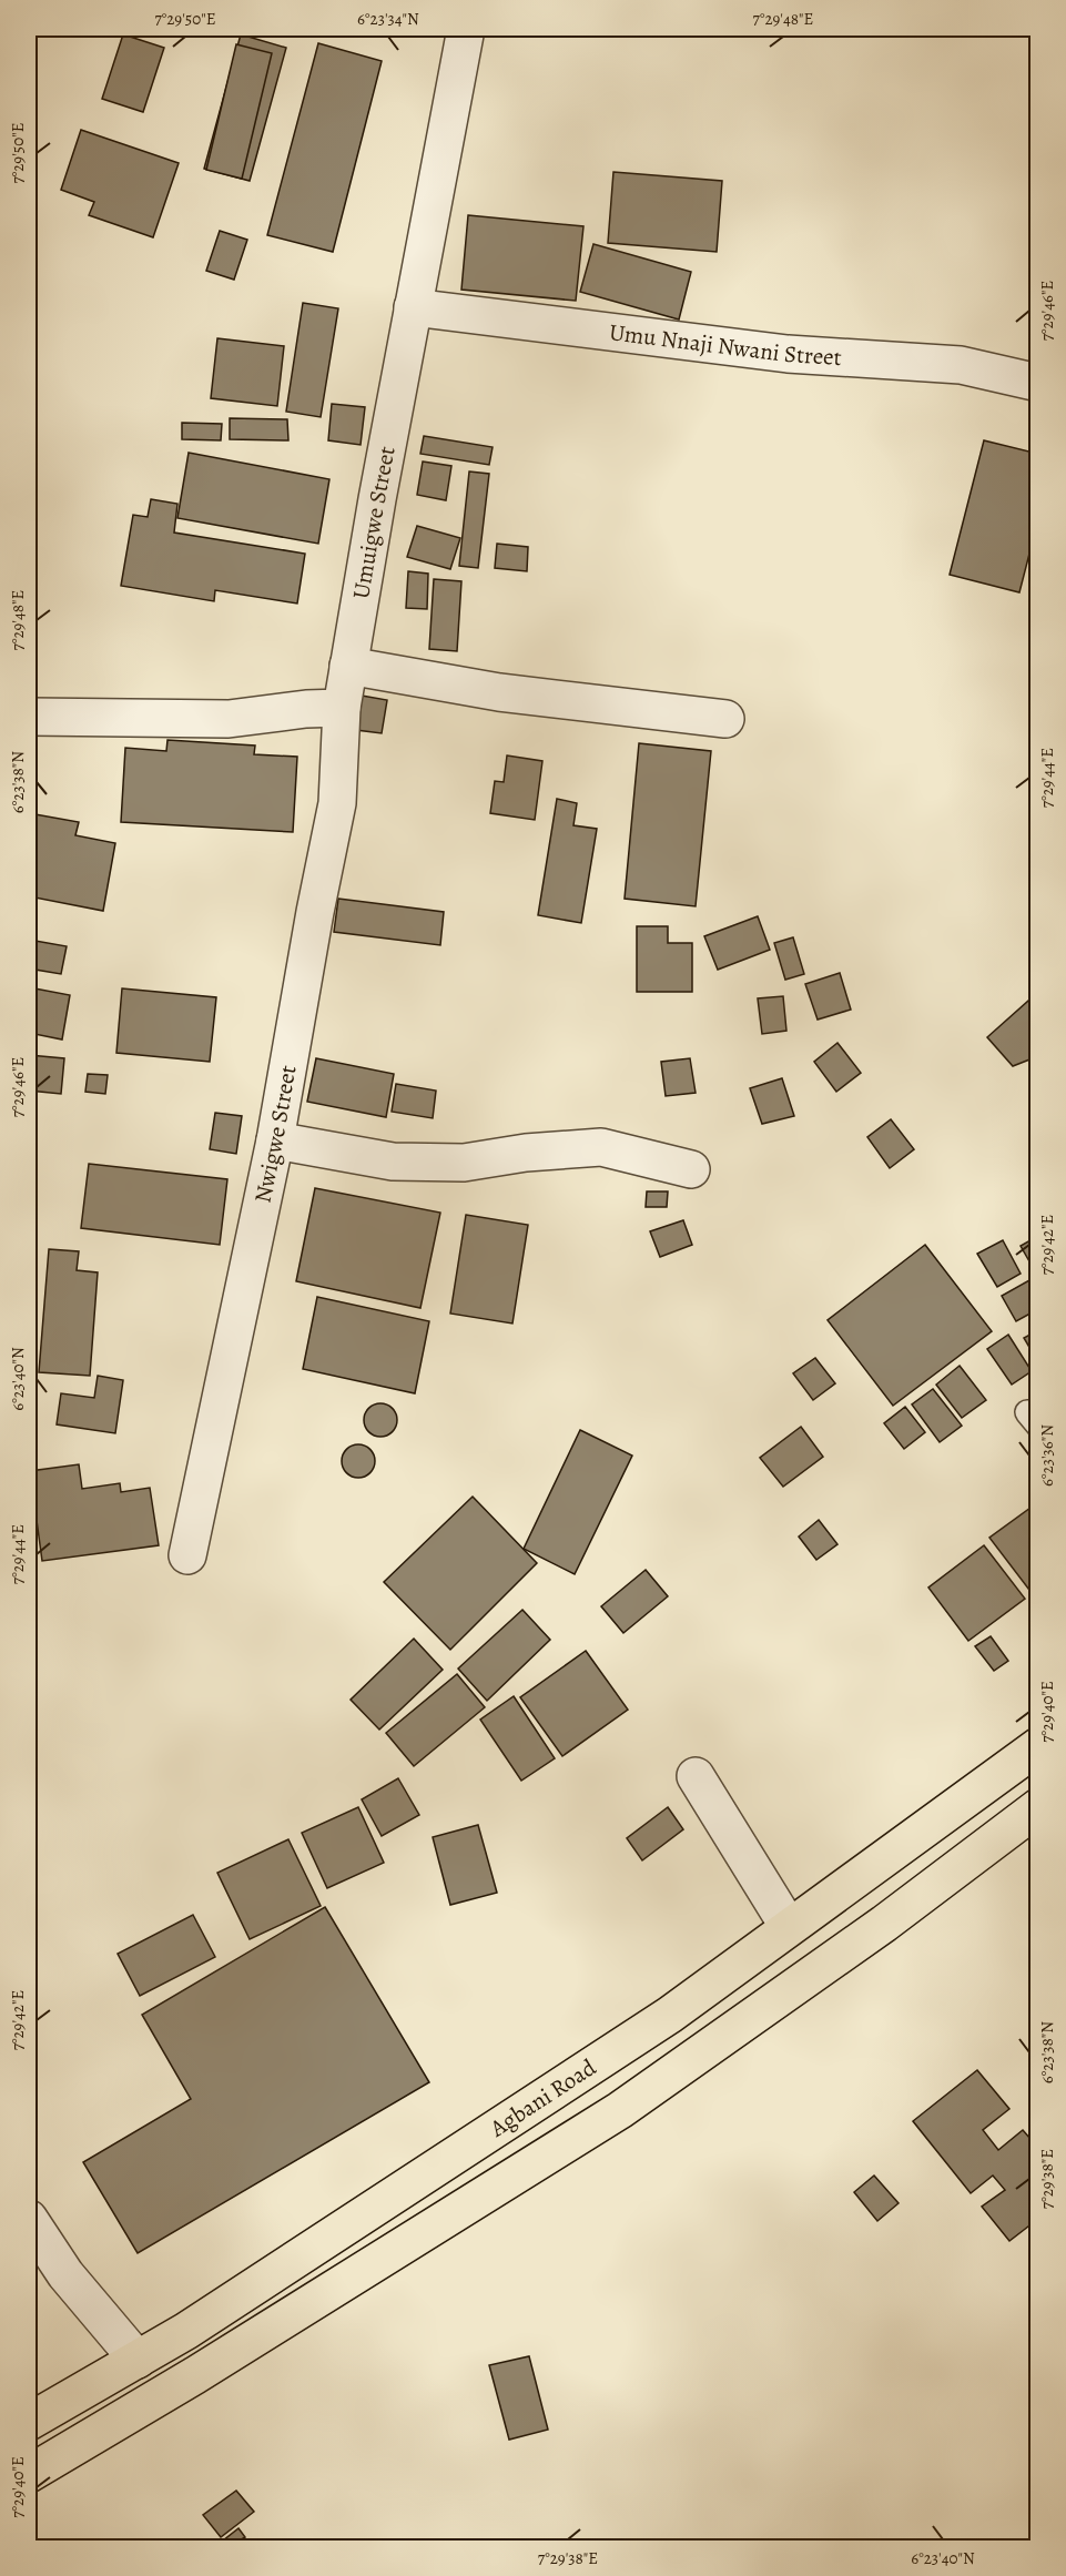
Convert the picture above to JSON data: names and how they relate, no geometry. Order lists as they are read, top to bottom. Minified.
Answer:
{"streets":{"main road":["Agbani Road"],"street":["Umu Nnaji Nwani Street","Umuigwe Street","Nwigwe Street"]},"crossings":[["Umu Nnaji Nwani Street","Umuigwe Street"],["Umuigwe Street","Nwigwe Street"]],"coordinates":["7°29'50\"E","6°23'34\"N","7°29'48\"E","7°29'46\"E","7°29'44\"E","6°23'38\"N","7°29'42\"E","6°23'40\"N","6°23'36\"N","7°29'40\"E","7°29'38\"E"]}
